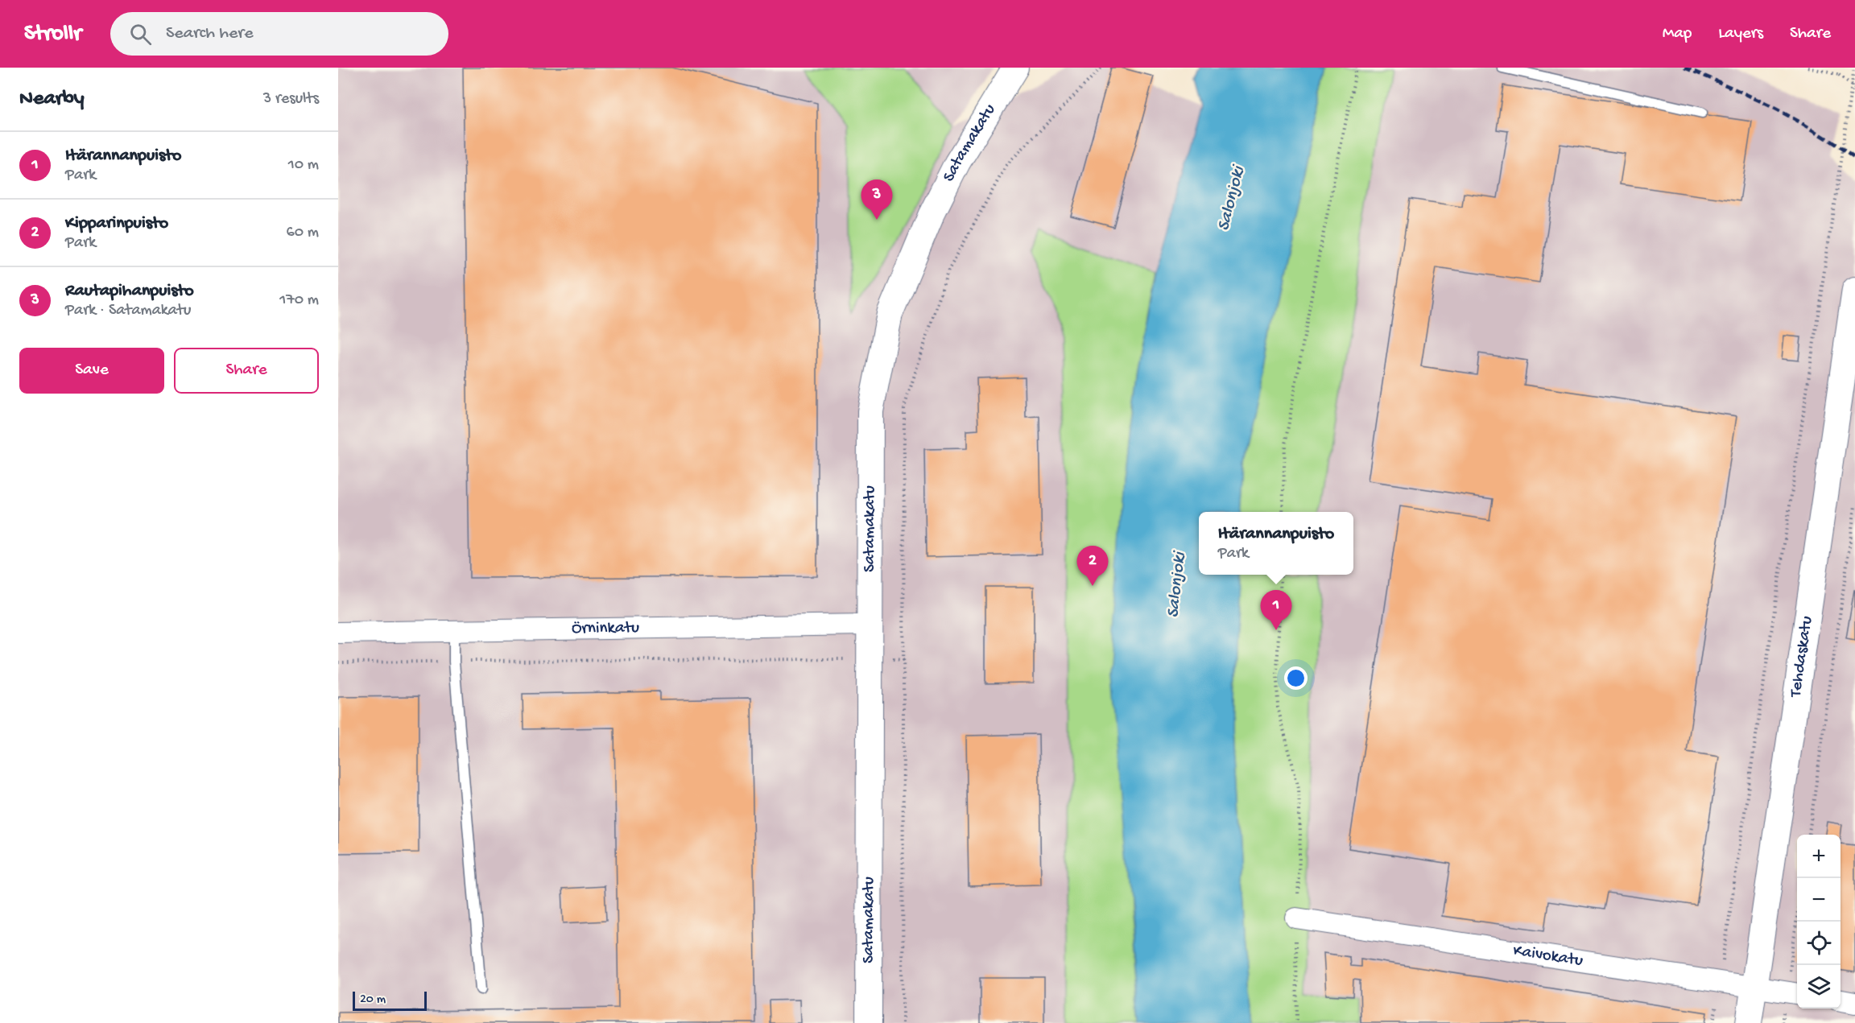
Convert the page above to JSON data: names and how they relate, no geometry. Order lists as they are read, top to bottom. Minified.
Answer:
{"streets":{"street":["Satamakatu","Örninkatu","Tehdaskatu","Kaivokatu"]},"crossings":[["Satamakatu","Örninkatu"],["Tehdaskatu","Kaivokatu"]],"water":["Salonjoki"],"scale_bar":"20 m","page":{"header":"Strollr","search":"Search here","nav":["Map","Layers","Share"],"heading":["Nearby","3 results"],"list":[{"mark":"1","name":"Itärannanpuisto","note":"Park","value":"10 m"},{"mark":"2","name":"Kipparinpuisto","note":"Park","value":"60 m"},{"mark":"3","name":"Rautapihanpuisto","note":"Park · Satamakatu","value":"170 m"}],"pins":["3","2","1"],"buttons":["Save","Share"],"popup":["Itärannanpuisto","Park"],"map_buttons":["+","−"],"scale":"20 m"}}
